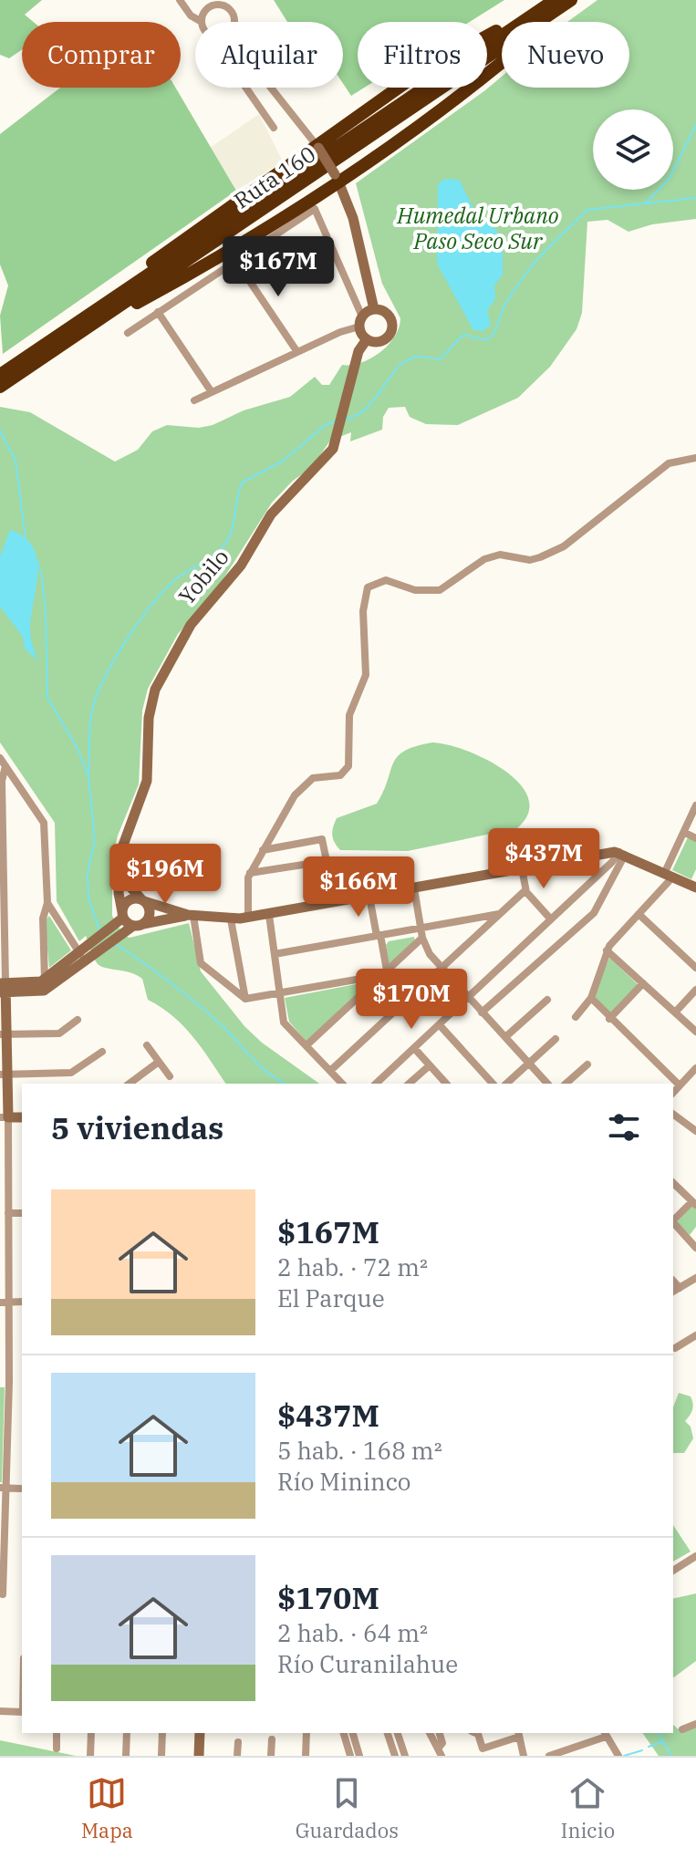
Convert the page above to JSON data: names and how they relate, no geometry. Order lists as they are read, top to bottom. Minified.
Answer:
{"streets":{"highway":["Ruta 160"],"main road":["Yobilo"]},"parks":["Humedal Urbano Paso Seco Sur"],"page":{"chip":["Comprar","Alquilar","Filtros","Nuevo"],"price":["$167M","$437M","$196M","$166M","$170M"],"heading":"5 viviendas","list":[{"name":"$167M","note":"2 hab. · 72 m² · El Parque"},{"name":"$437M","note":"5 hab. · 168 m² · Río Mininco"},{"name":"$170M","note":"2 hab. · 64 m² · Río Curanilahue"}],"tabs":["Mapa","Guardados","Inicio"]}}
